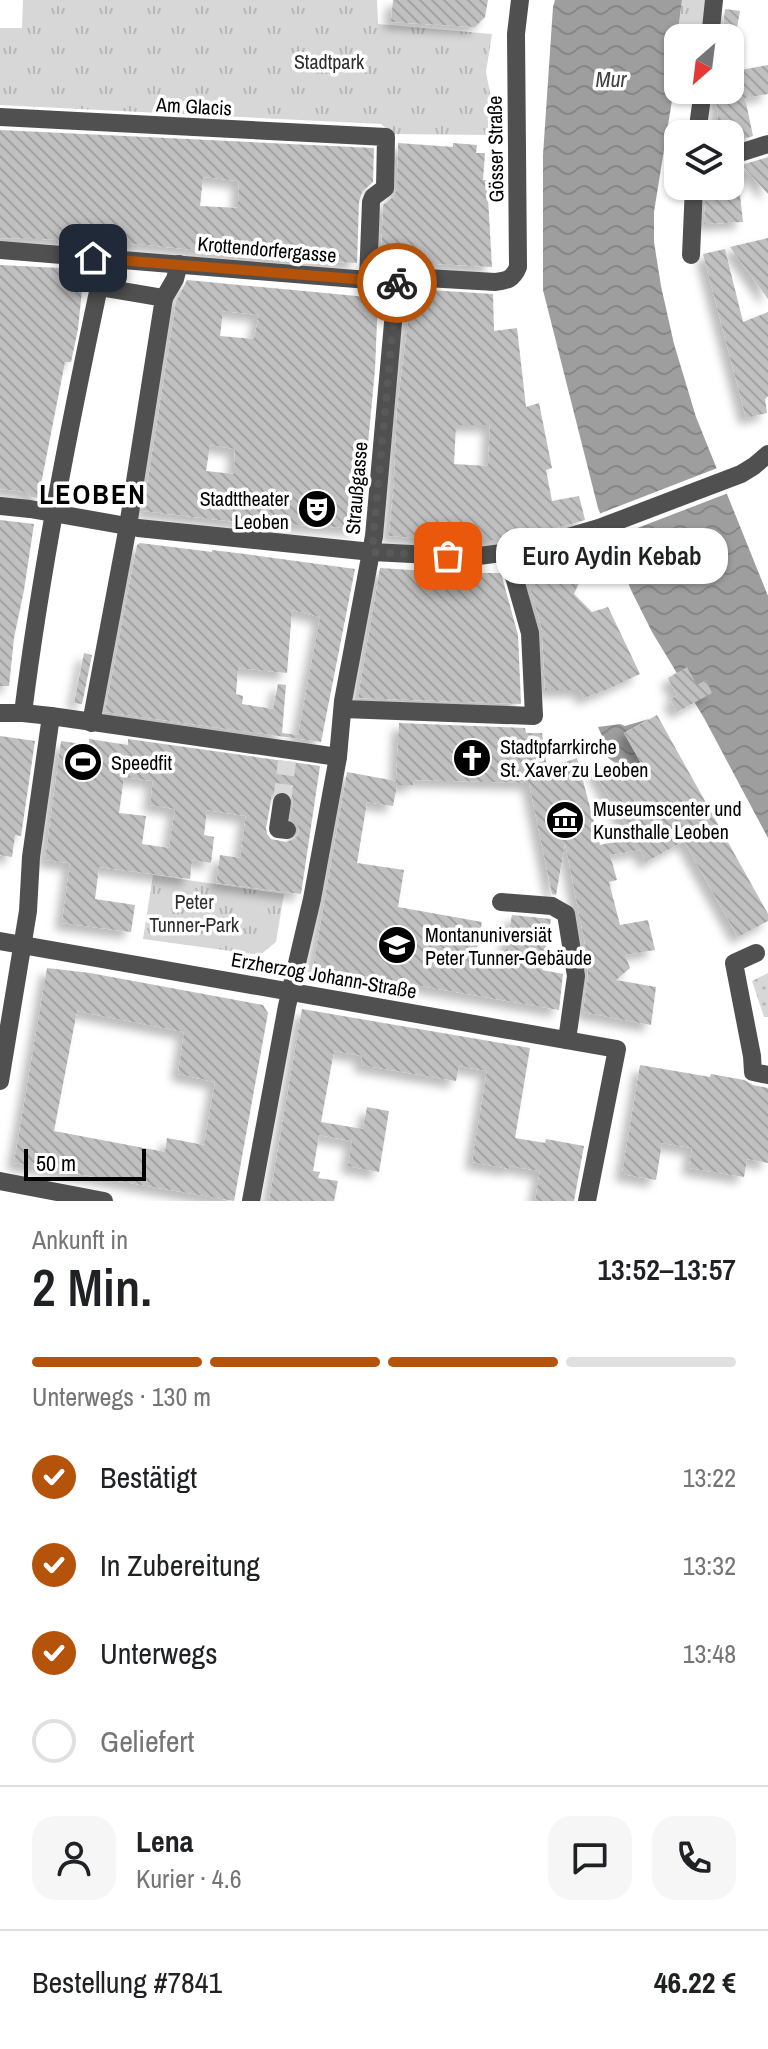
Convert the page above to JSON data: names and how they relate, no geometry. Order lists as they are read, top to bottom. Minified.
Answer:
{"streets":{"street":["Am Glacis","Gösser Straße","Krottendorfergasse","Straußgasse","Erzherzog Johann-Straße"]},"crossings":[["Am Glacis","Krottendorfergasse"],["Gösser Straße","Krottendorfergasse"],["Krottendorfergasse","Straußgasse"],["Straußgasse","Erzherzog Johann-Straße"]],"districts":["LEOBEN"],"water":["Mur"],"parks":["Stadtpark","Peter Tunner-Park"],"places":{"theatre":["Stadttheater Leoben"],"other":["Euro Aydin Kebab"],"church":["Stadtpfarrkirche St. Xaver zu Leoben"],"sports":["Speedfit"],"museum":["Museumscenter und Kunsthalle Leoben"],"school or university":["Montanuniversiät Peter Tunner-Gebäude"]},"scale_bar":"50 m","north":"bottom left","page":{"bubble":"Euro Aydin Kebab","scale":"50 m","heading":["2 Min.","Ankunft in","13:52–13:57"],"panel":["Lena","Kurier · 4.6","Bestellung #7841","46.22 €"],"bar":"Unterwegs · 130 m","list":[["Bestätigt","13:22"],["In Zubereitung","13:32"],["Unterwegs","13:48"],"Geliefert"]}}
